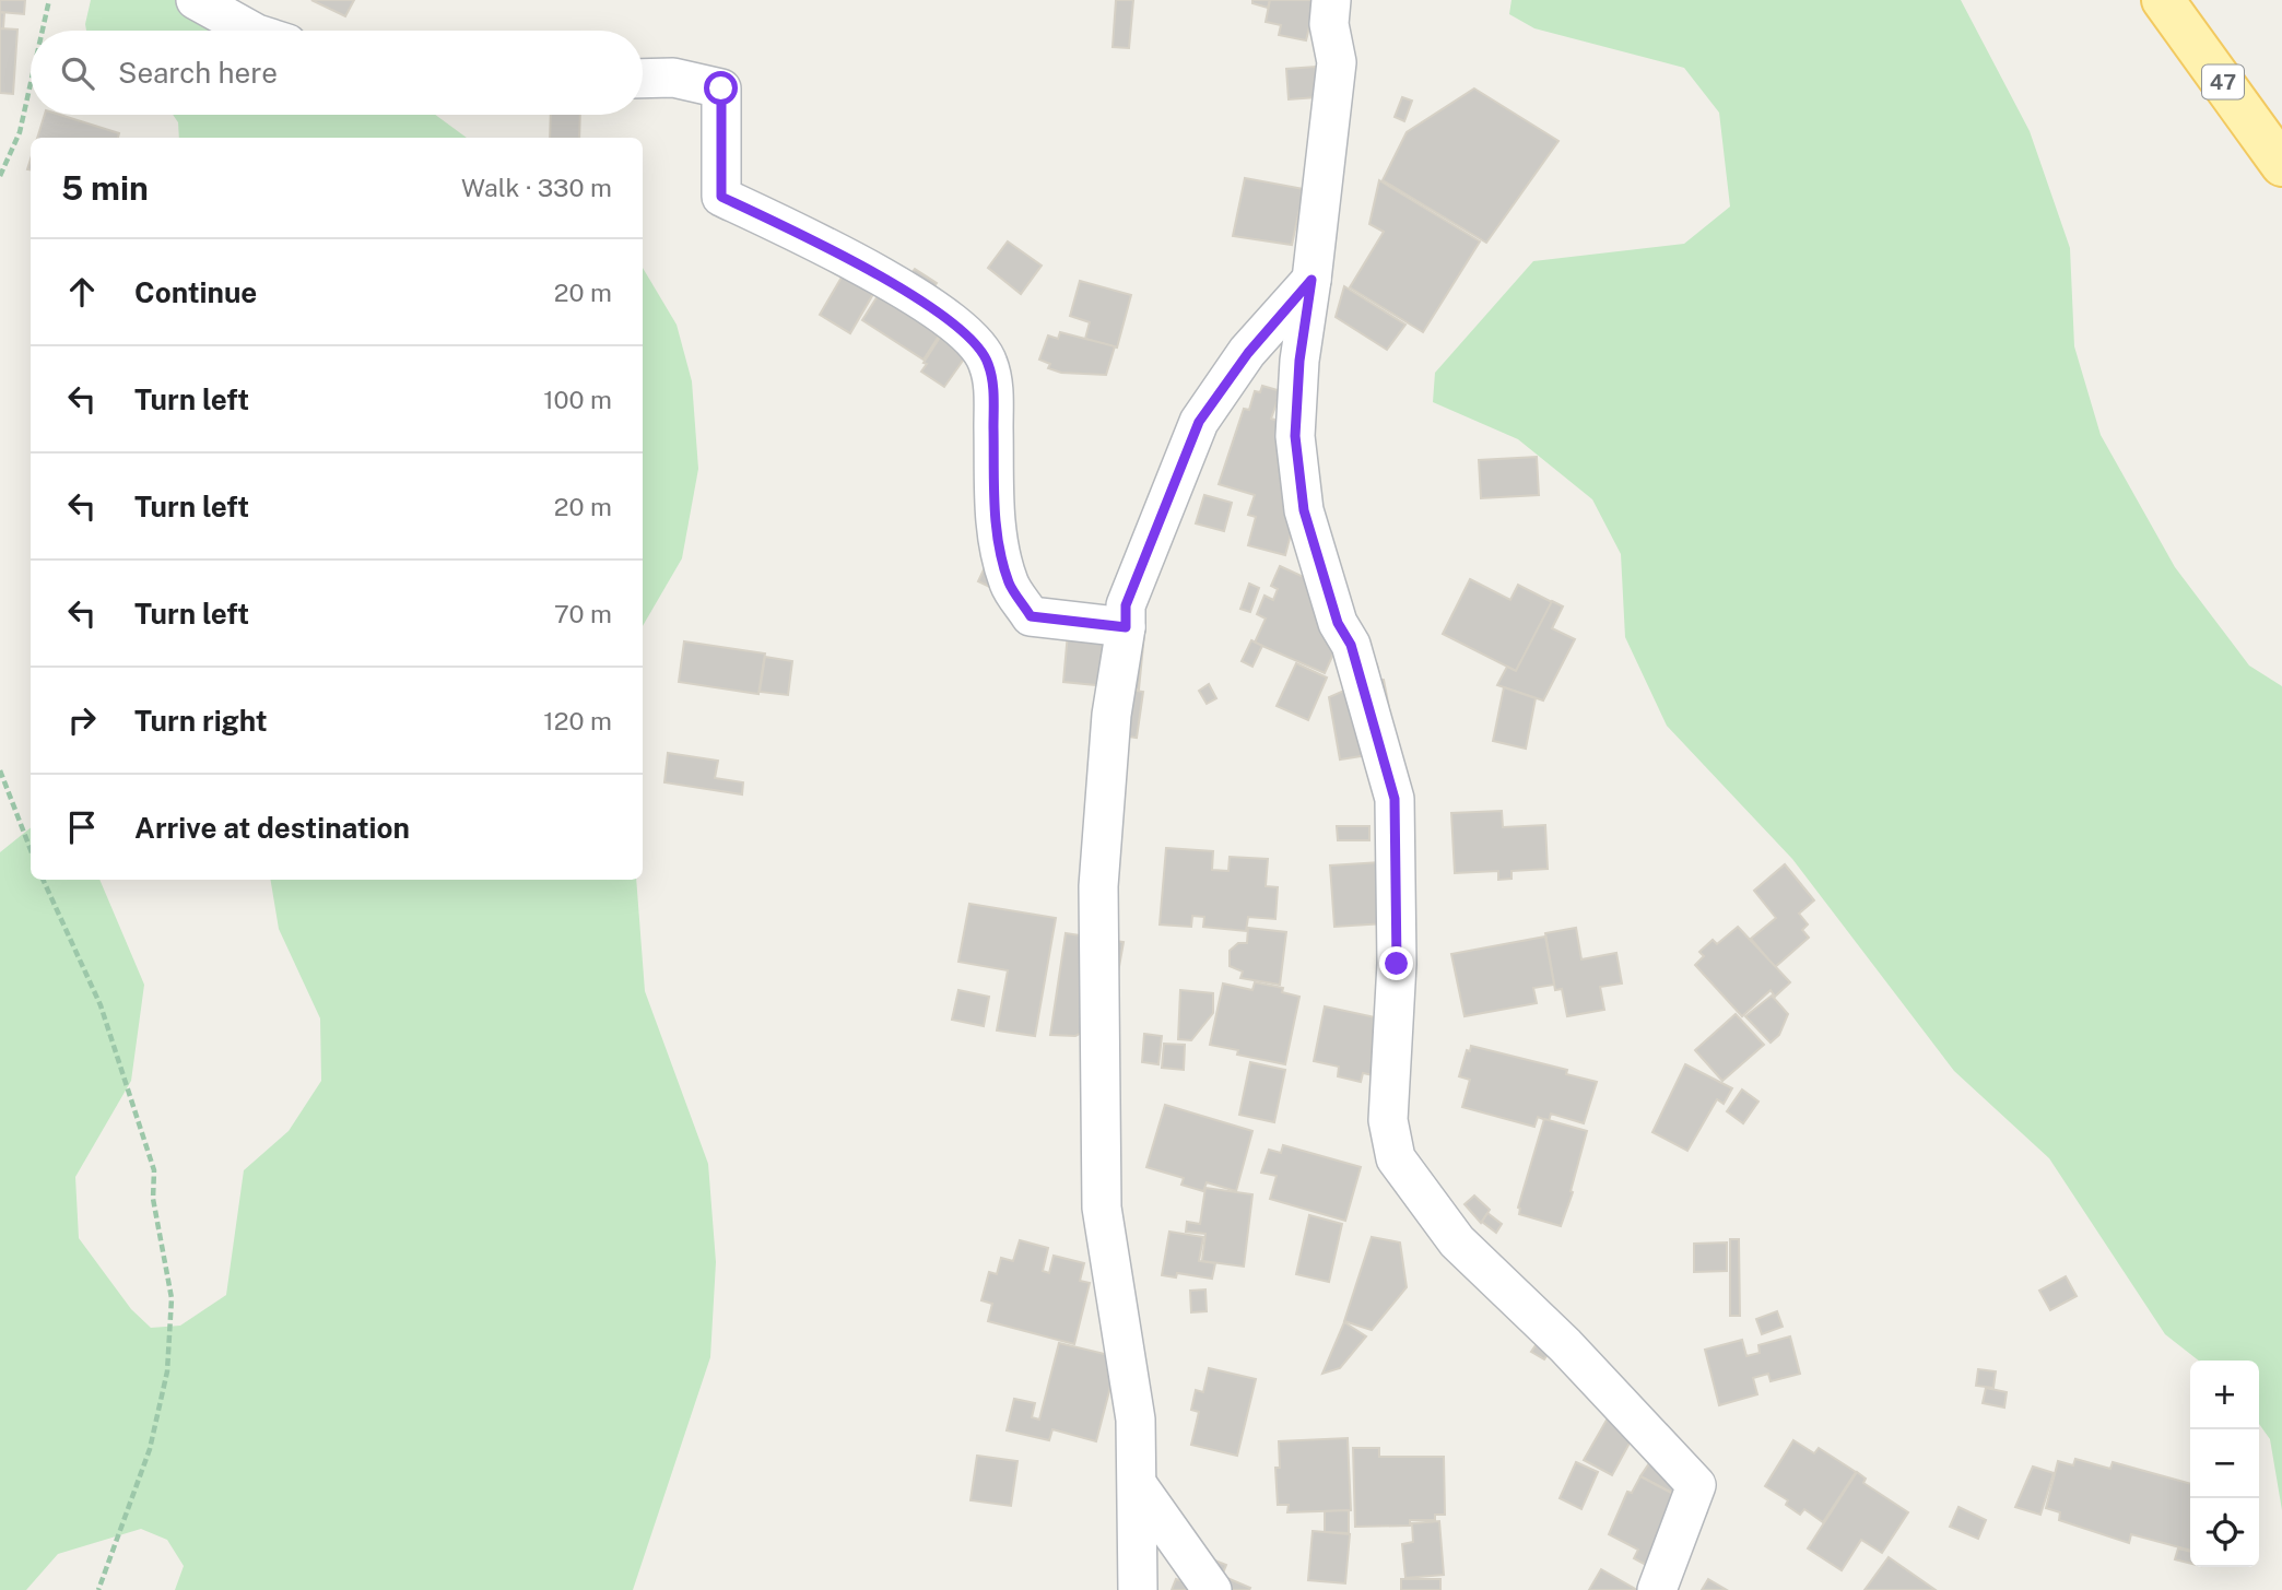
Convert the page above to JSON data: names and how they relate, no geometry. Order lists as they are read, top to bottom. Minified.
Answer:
{"streets":{"main road":["47"]},"page":{"search":"Search here","heading":["5 min","Walk · 330 m"],"list":[["Continue","20 m"],["Turn left","100 m"],["Turn left","20 m"],["Turn left","70 m"],["Turn right","120 m"],"Arrive at destination"],"map_buttons":["+","−"]}}
